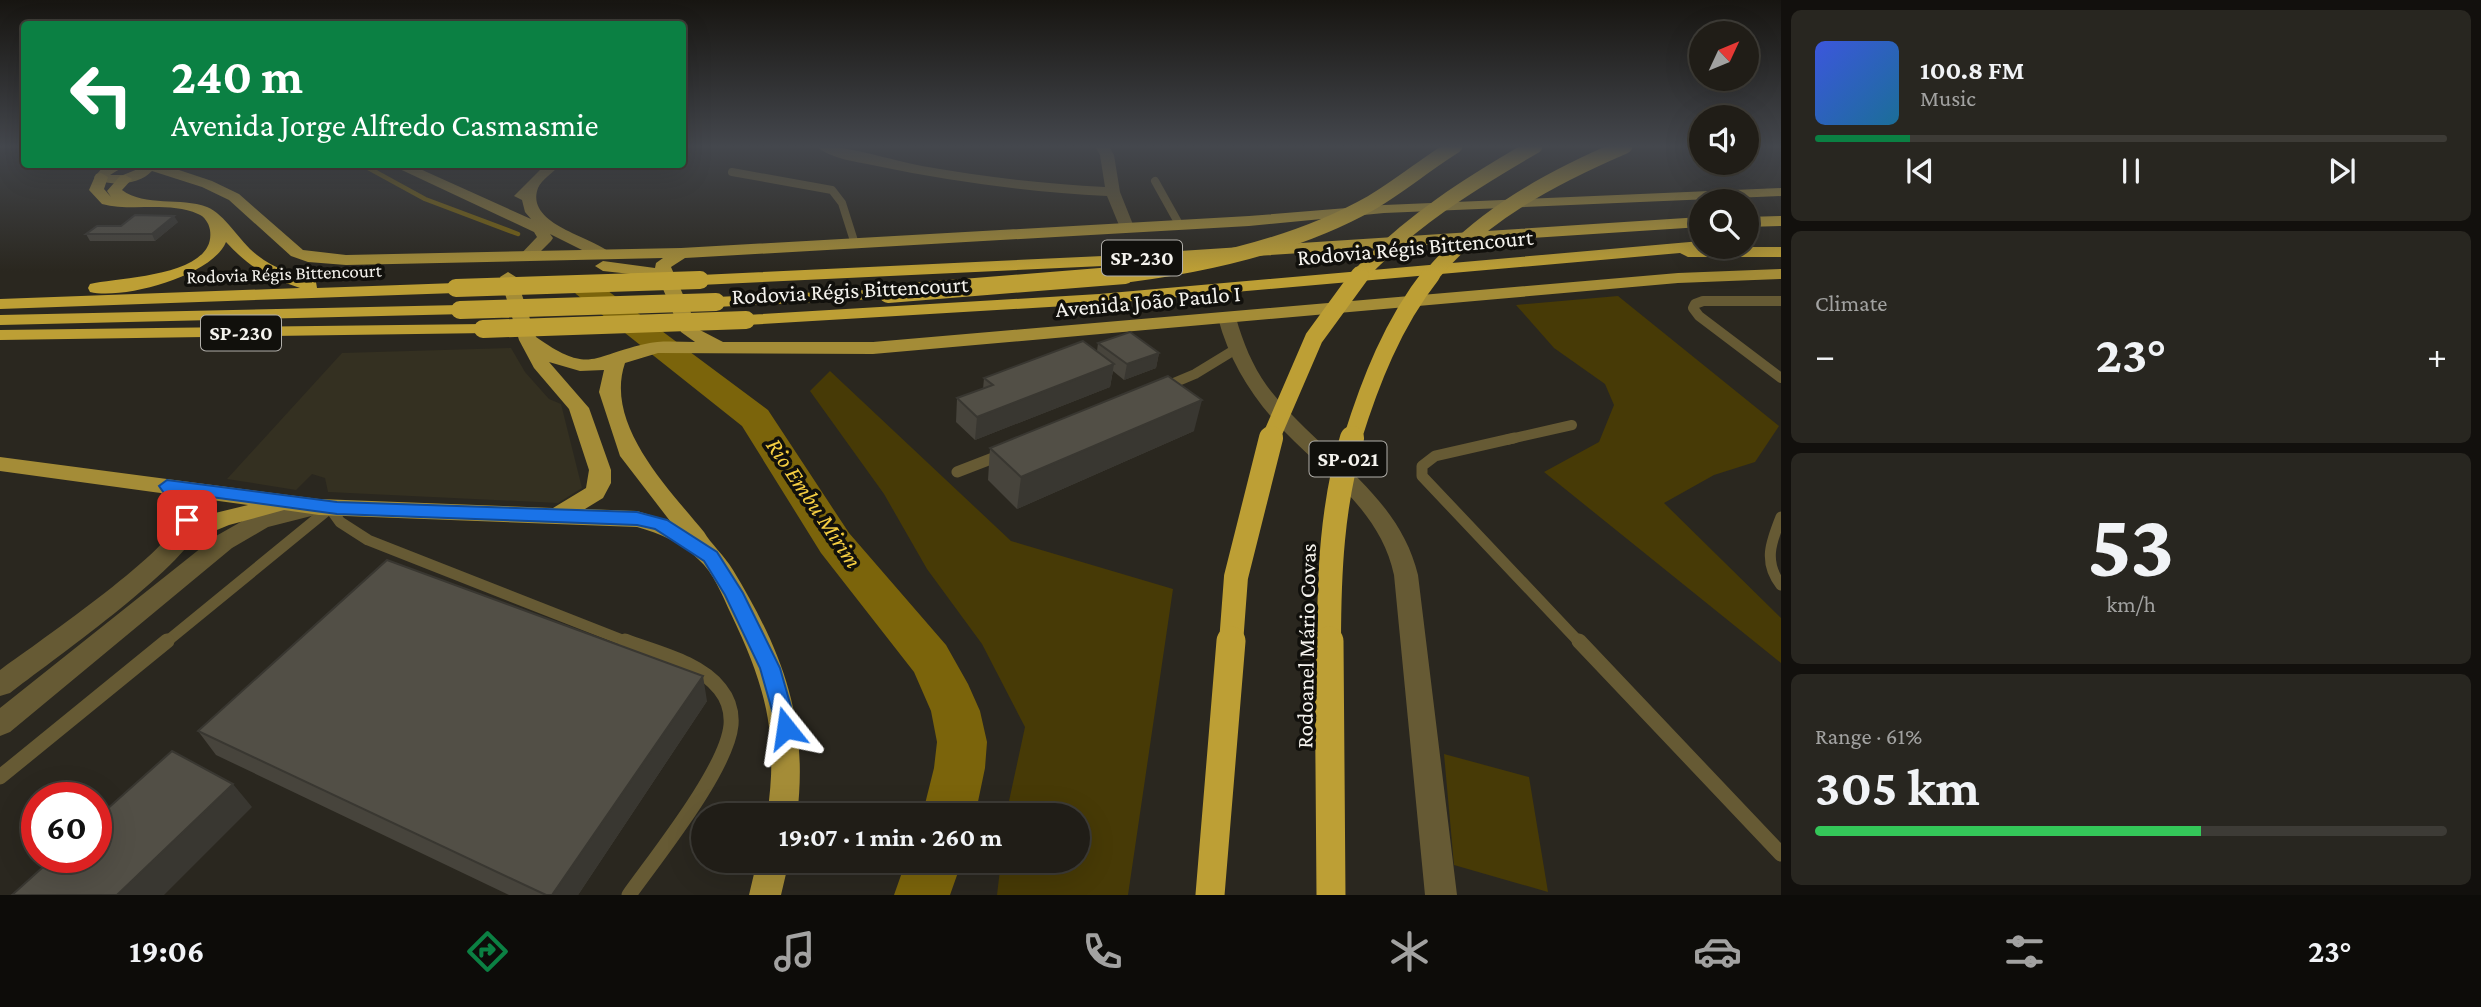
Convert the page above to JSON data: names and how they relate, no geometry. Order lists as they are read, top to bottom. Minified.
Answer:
{"streets":{"highway":["Rodovia Régis Bittencourt","SP-230","SP-021","Rodoanel Mário Covas"],"main road":["Avenida João Paulo I"]},"water":["Rio Embu Mirim"],"north":"top right","page":{"turn":["240 m","Avenida Jorge Alfredo Casmasmie"],"song":["100.8 FM","Music"],"tile":["Climate",["53","km/h"],["Range · 61%","305 km"]],"heat":["−","23°","+"],"limit":"60","trip":"19:07 · 1 min · 260 m","tabs":["19:06","23°"]}}
